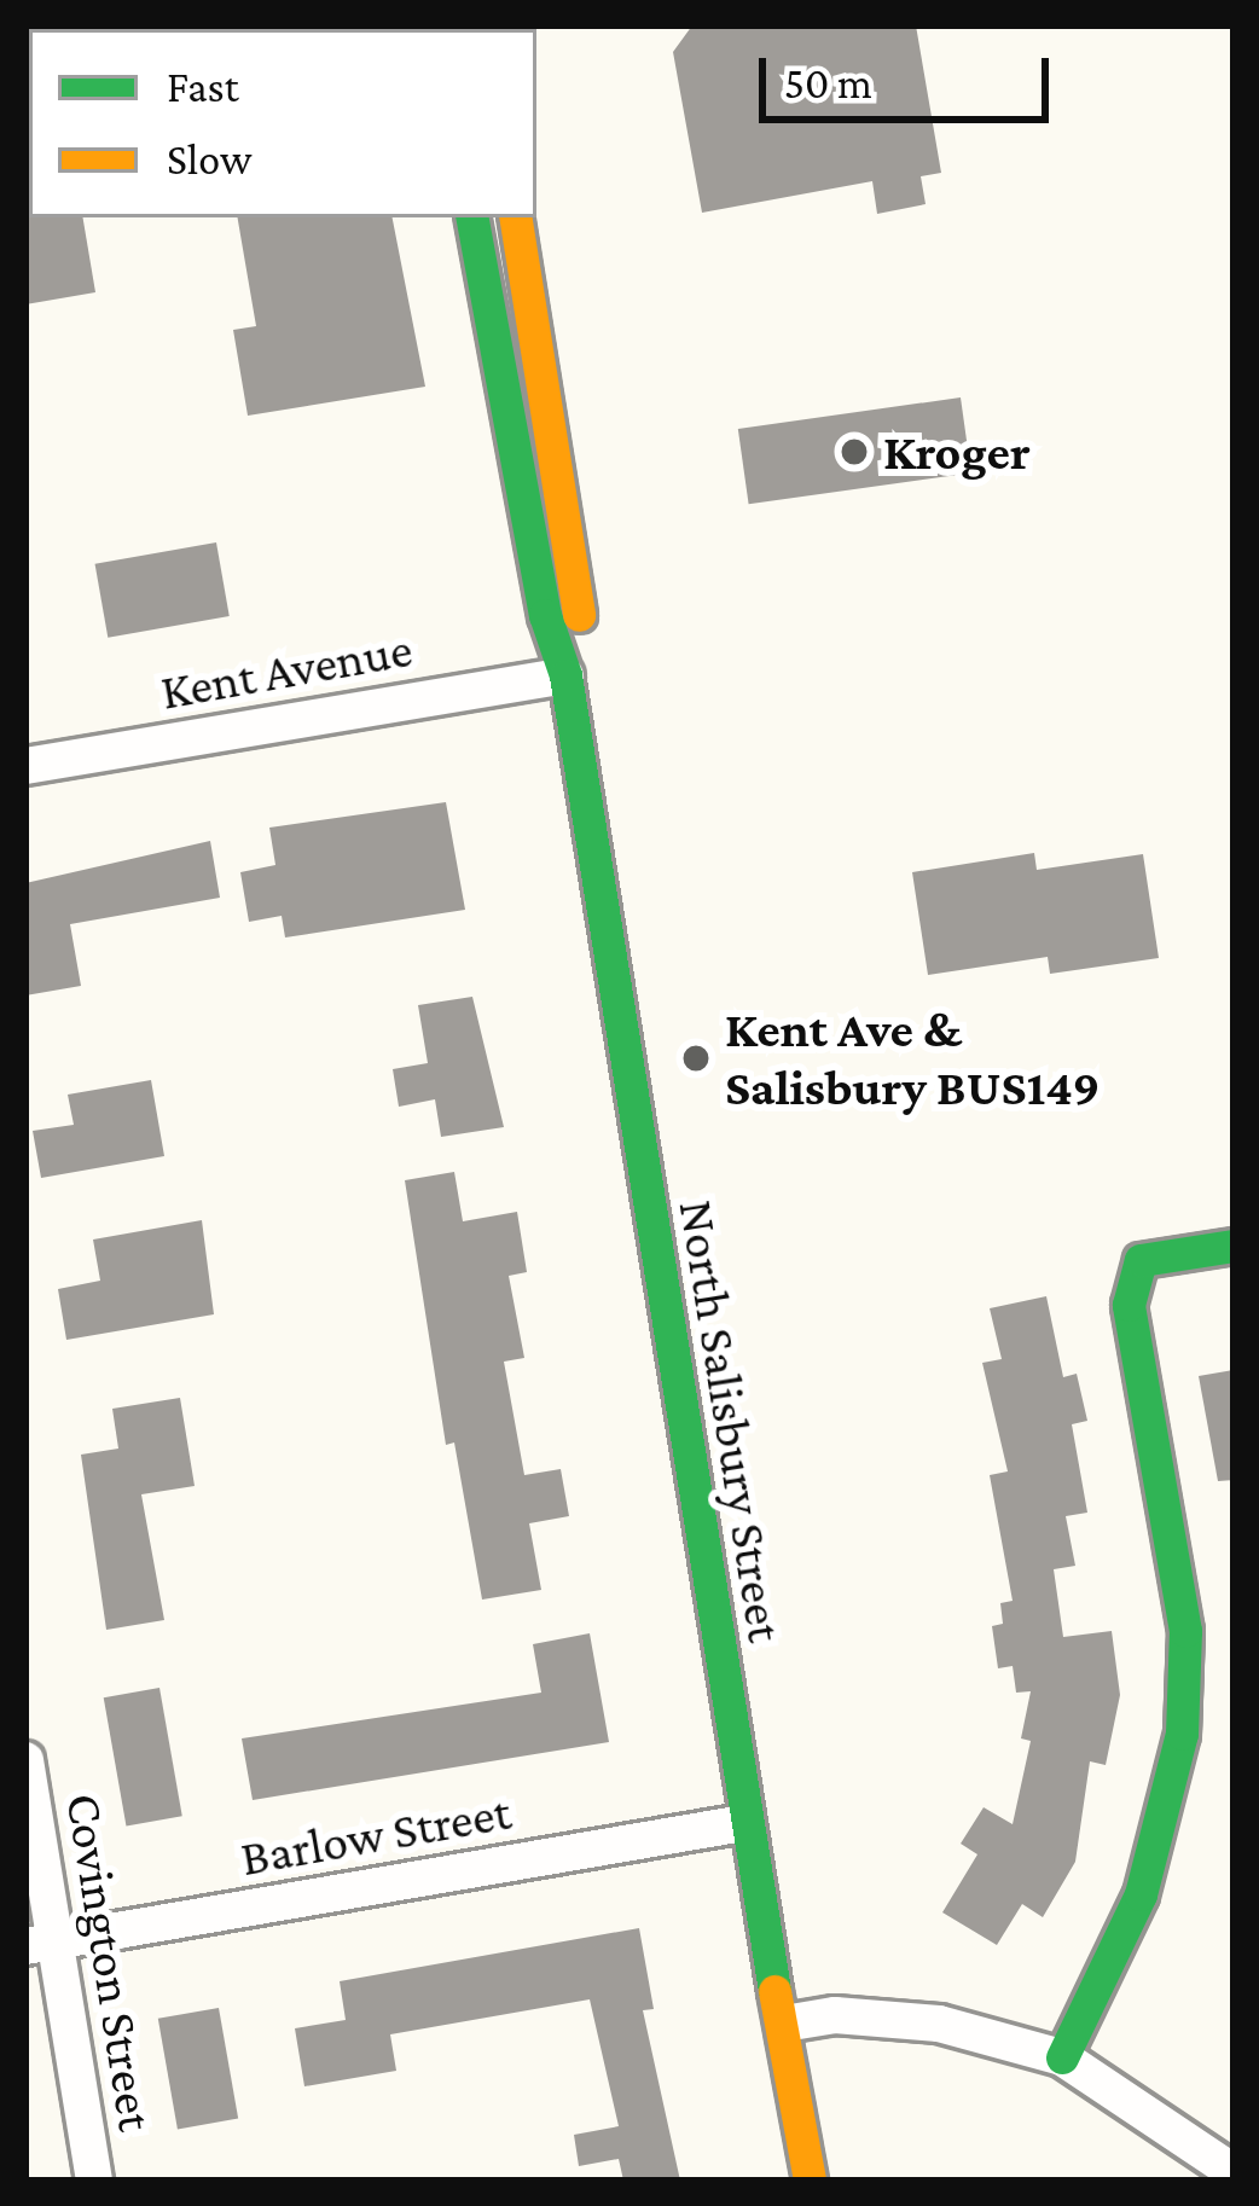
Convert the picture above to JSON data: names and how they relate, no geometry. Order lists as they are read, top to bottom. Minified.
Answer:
{"streets":{"street":["Kent Avenue","North Salisbury Street","Barlow Street","Covington Street"]},"crossings":[["Kent Avenue","North Salisbury Street"],["North Salisbury Street","Barlow Street"],["Barlow Street","Covington Street"]],"places":["Kroger","Kent Ave & Salisbury BUS149"],"legend":["Fast","Slow"],"scale_bar":"50 m"}
